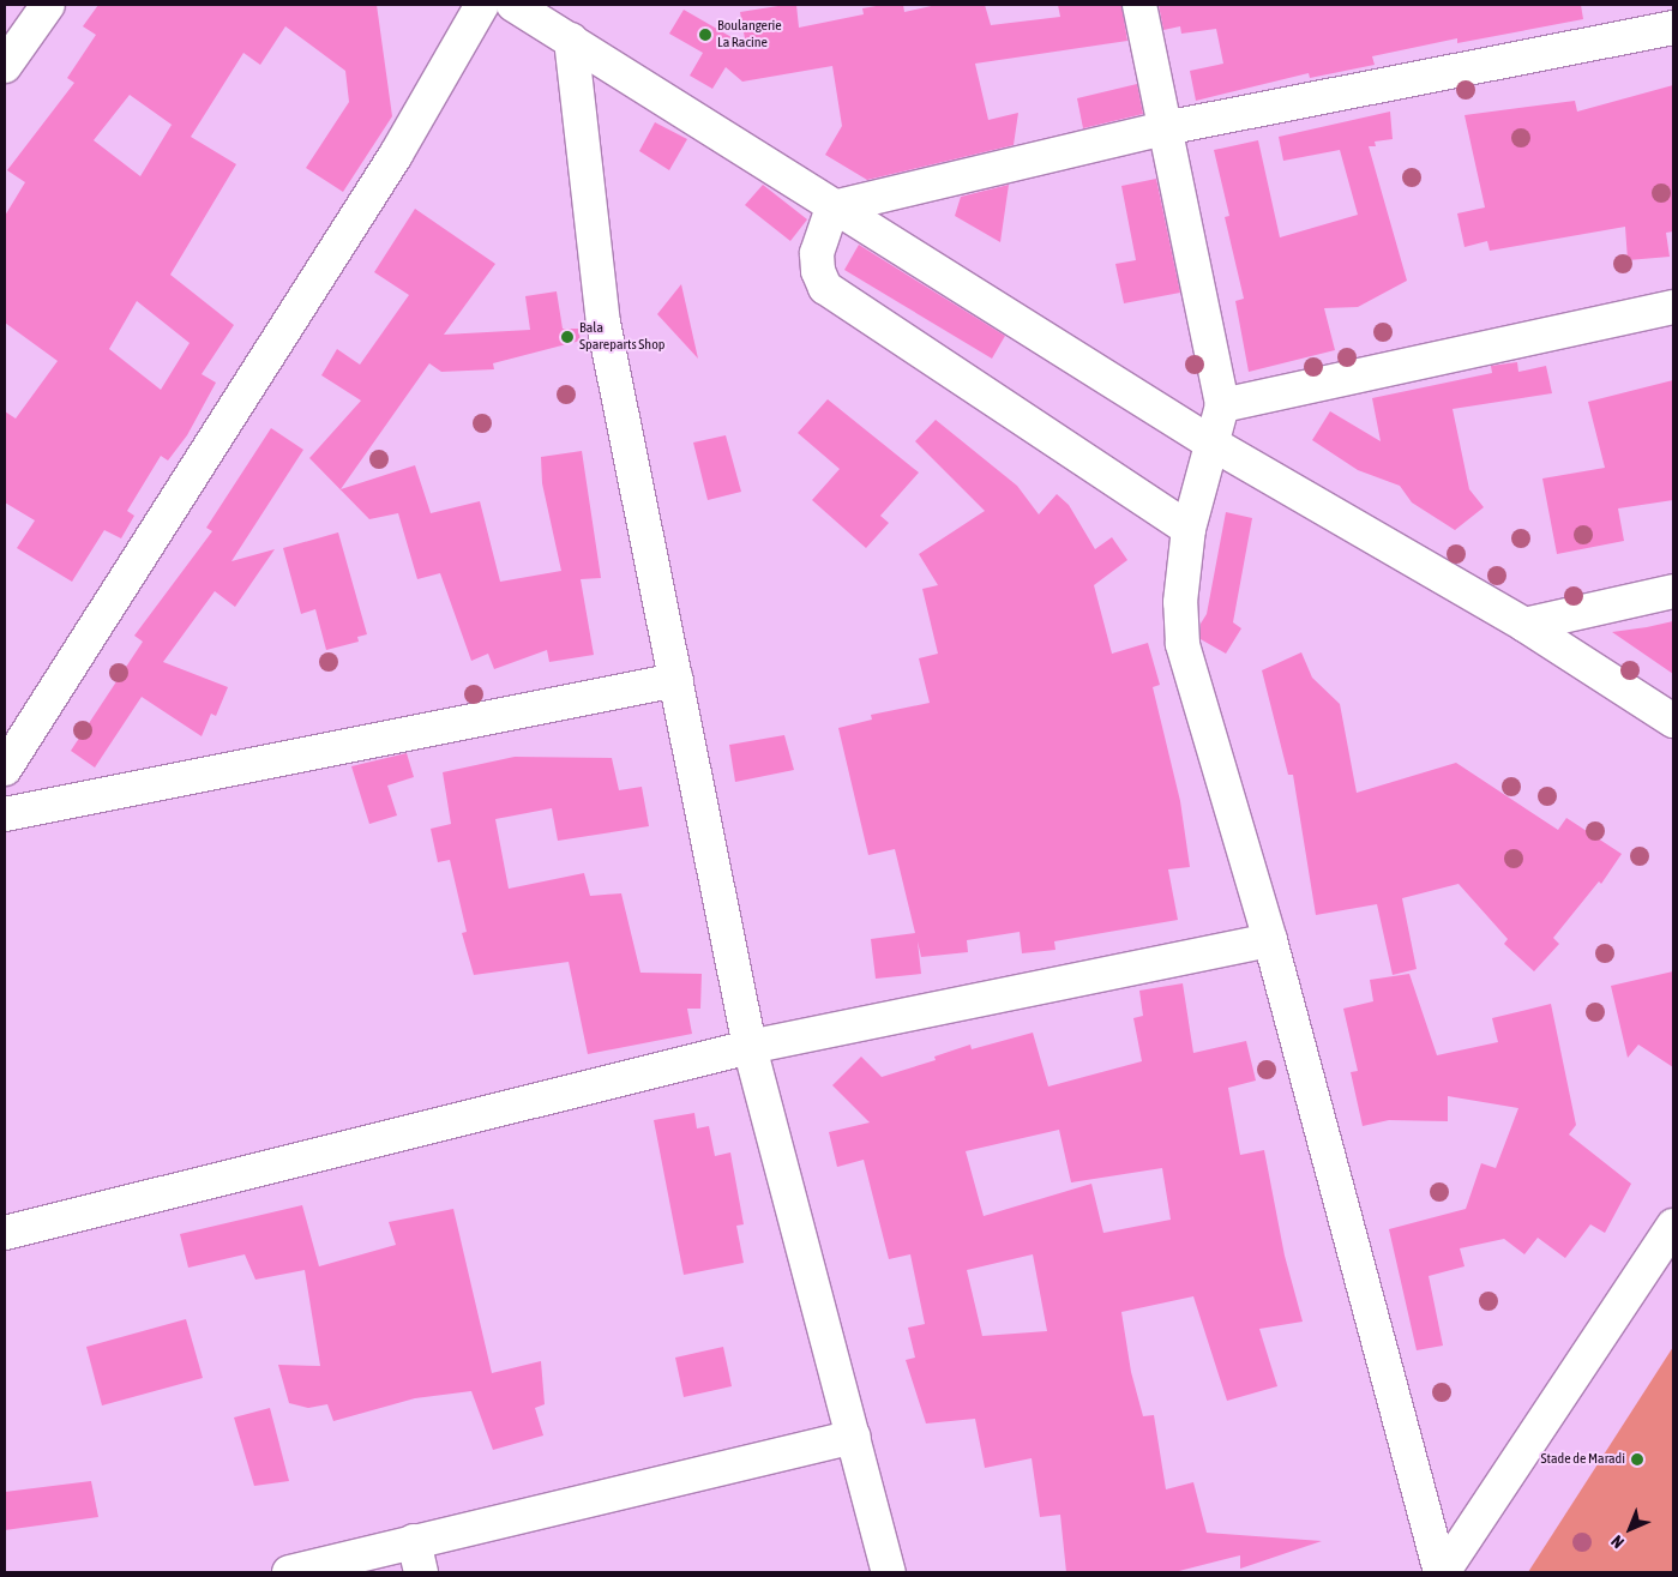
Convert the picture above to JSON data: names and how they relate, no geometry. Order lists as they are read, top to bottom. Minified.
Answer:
{"places":["Boulangerie La Racine","Bala Spareparts Shop","Stade de Maradi"],"north":"bottom left"}
